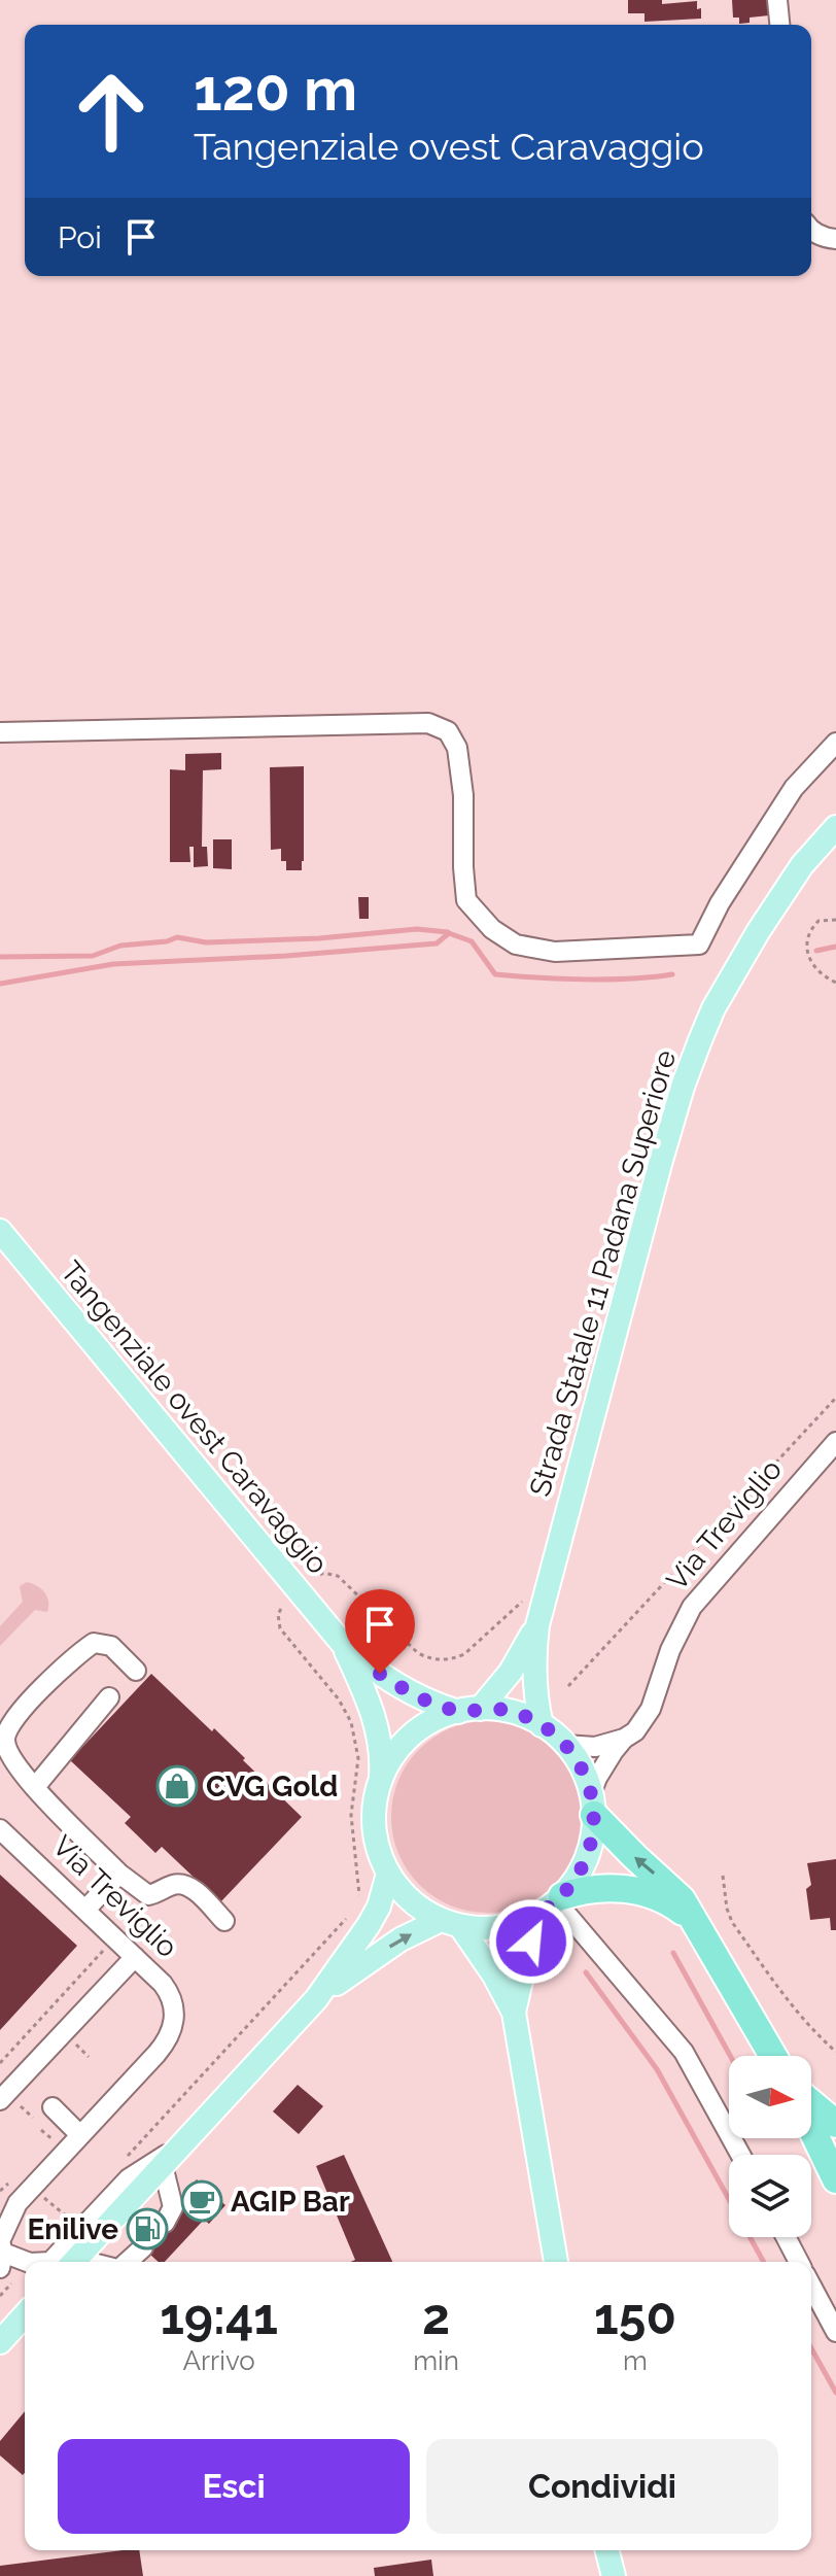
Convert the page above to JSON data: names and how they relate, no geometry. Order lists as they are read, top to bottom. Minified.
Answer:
{"streets":{"main road":["Strada Statale 11 Padana Superiore","Tangenziale ovest Caravaggio"],"street":["Via Treviglio"]},"crossings":[["Strada Statale 11 Padana Superiore","Tangenziale ovest Caravaggio"],["Strada Statale 11 Padana Superiore","Via Treviglio"],["Tangenziale ovest Caravaggio","Via Treviglio"]],"places":{"shop":["CVG Gold"],"cafe":["AGIP Bar"],"fuel station":["Enilive"]},"north":"right","page":{"turn":["120 m","Tangenziale ovest Caravaggio"],"then":"Poi","eta":["19:41","Arrivo","2","min","150","m"],"buttons":["Esci","Condividi"]}}
